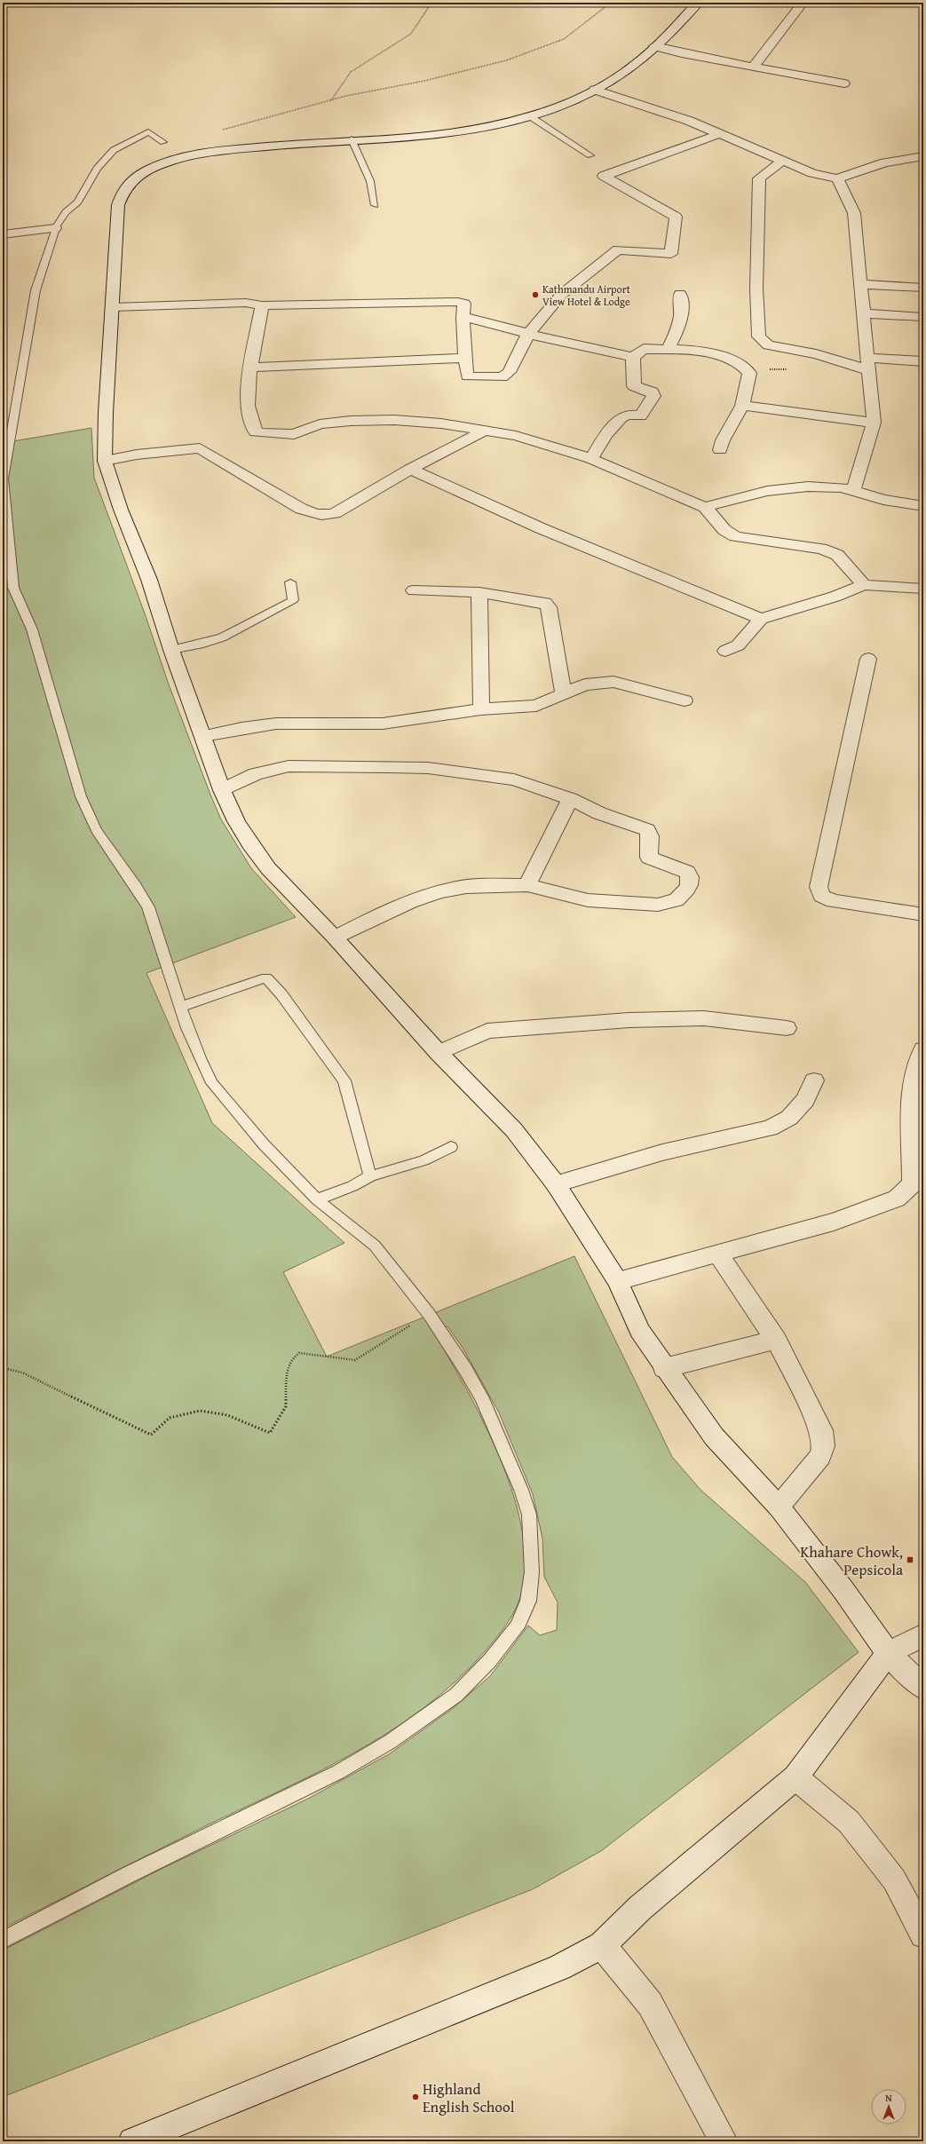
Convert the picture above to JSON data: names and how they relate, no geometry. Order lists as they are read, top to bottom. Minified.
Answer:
{"places":{"other":["Kathmandu Airport View Hotel & Lodge","Highland English School"],"transit":["Khahare Chowk, Pepsicola"]},"north":"top"}
